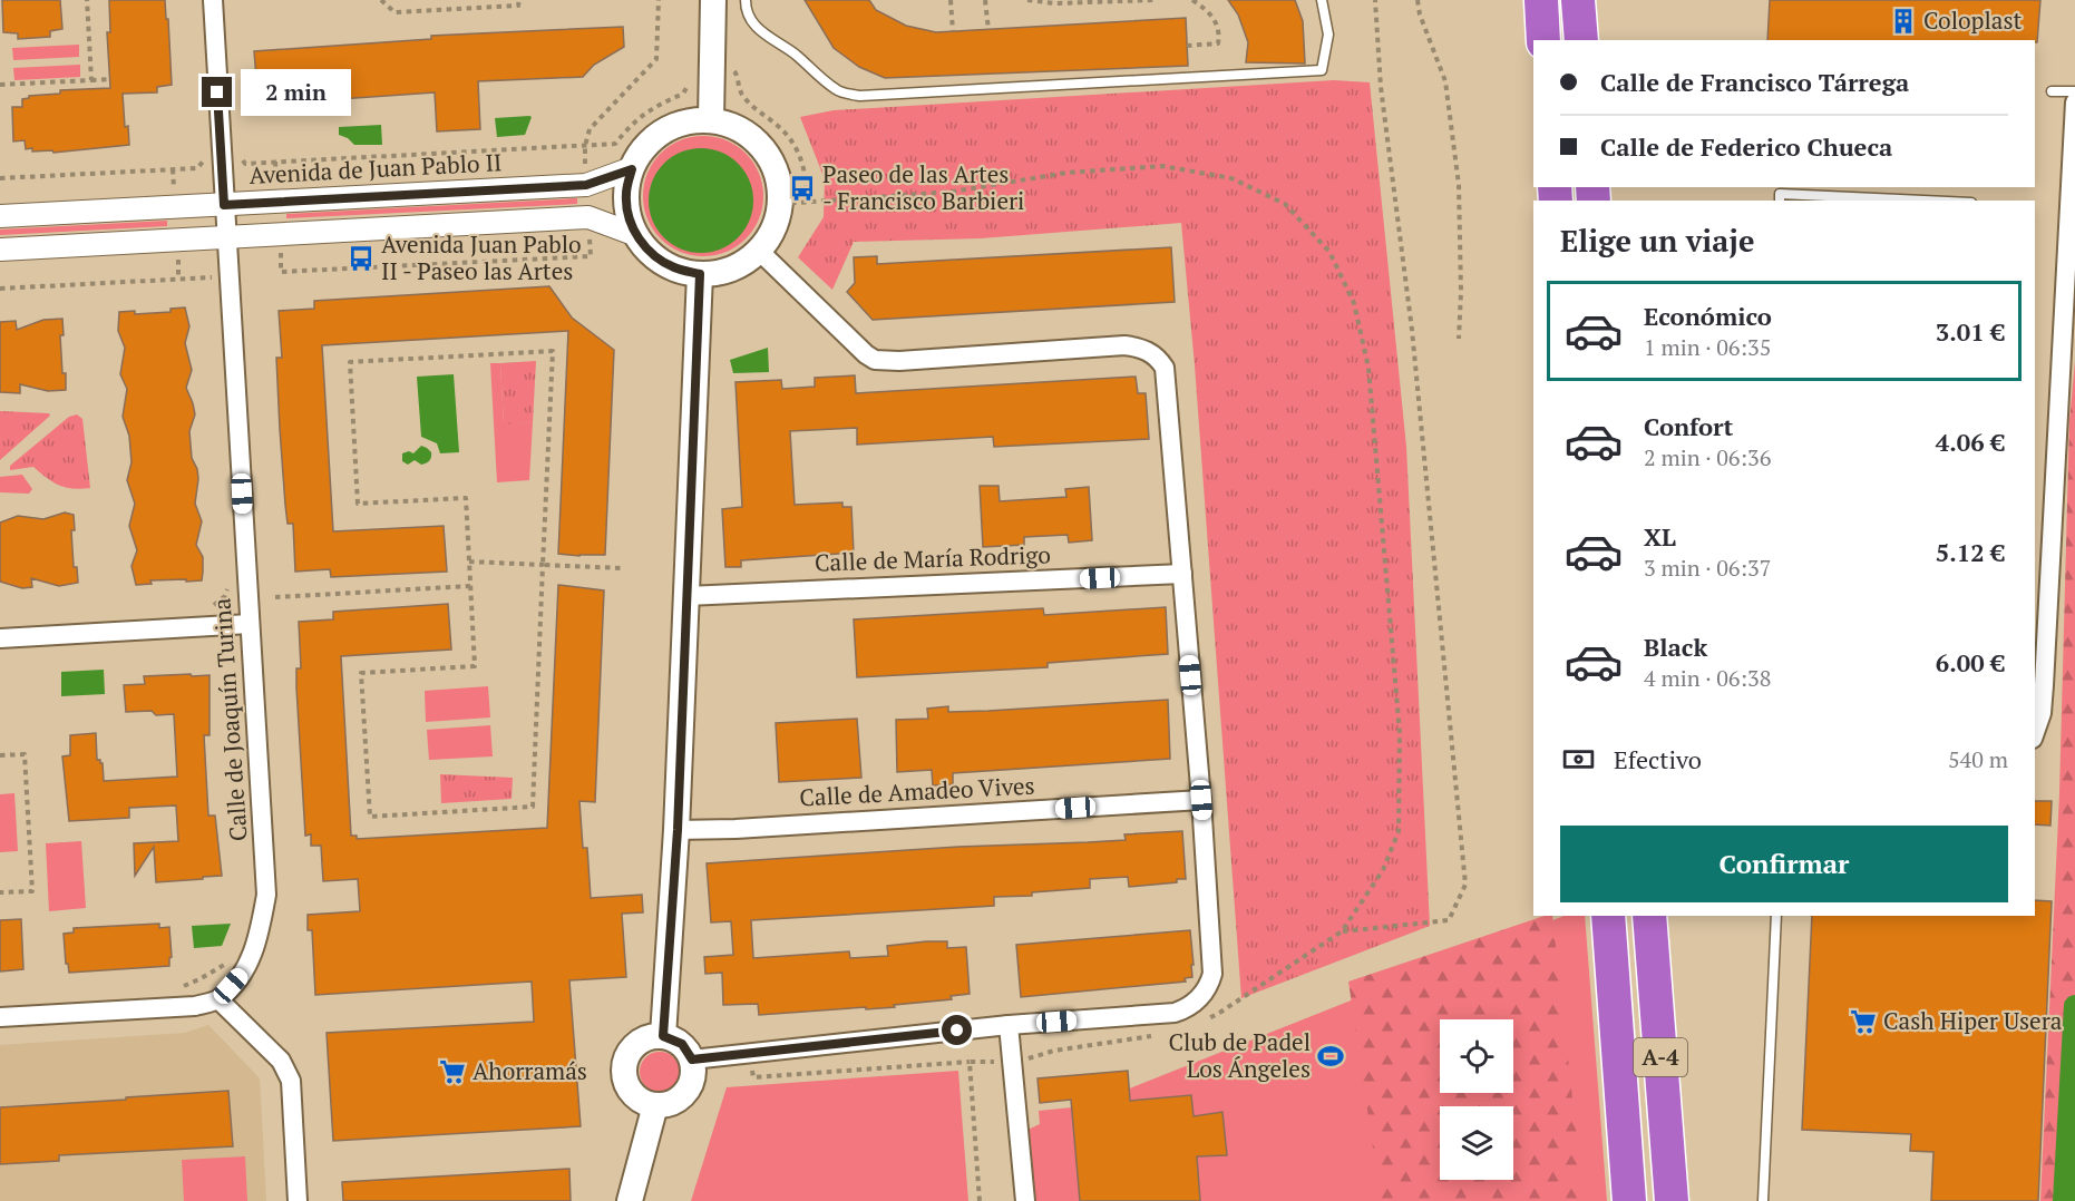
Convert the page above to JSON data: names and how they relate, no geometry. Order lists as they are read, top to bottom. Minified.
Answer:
{"streets":{"highway":["A-4"],"street":["Avenida de Juan Pablo II","Calle de María Rodrigo","Calle de Joaquín Turina","Calle de Amadeo Vives"]},"crossings":[["Avenida de Juan Pablo II","Calle de Joaquín Turina"]],"places":{"building":["Coloplast"],"bus stop":["Paseo de las Artes - Francisco Barbieri","Avenida Juan Pablo II - Paseo las Artes"],"supermarket":["Cash Hiper Usera","Ahorramás"],"sports":["Club de Padel Los Ángeles"]},"page":{"banner":["Calle de Francisco Tárrega","Calle de Federico Chueca"],"bubble":"2 min","heading":"Elige un viaje","list":[{"name":"Económico","note":"1 min · 06:35","value":"3.01 €"},{"name":"Confort","note":"2 min · 06:36","value":"4.06 €"},{"name":"XL","note":"3 min · 06:37","value":"5.12 €"},{"name":"Black","note":"4 min · 06:38","value":"6.00 €"}],"pay":["Efectivo","540 m"],"buttons":"Confirmar"}}
